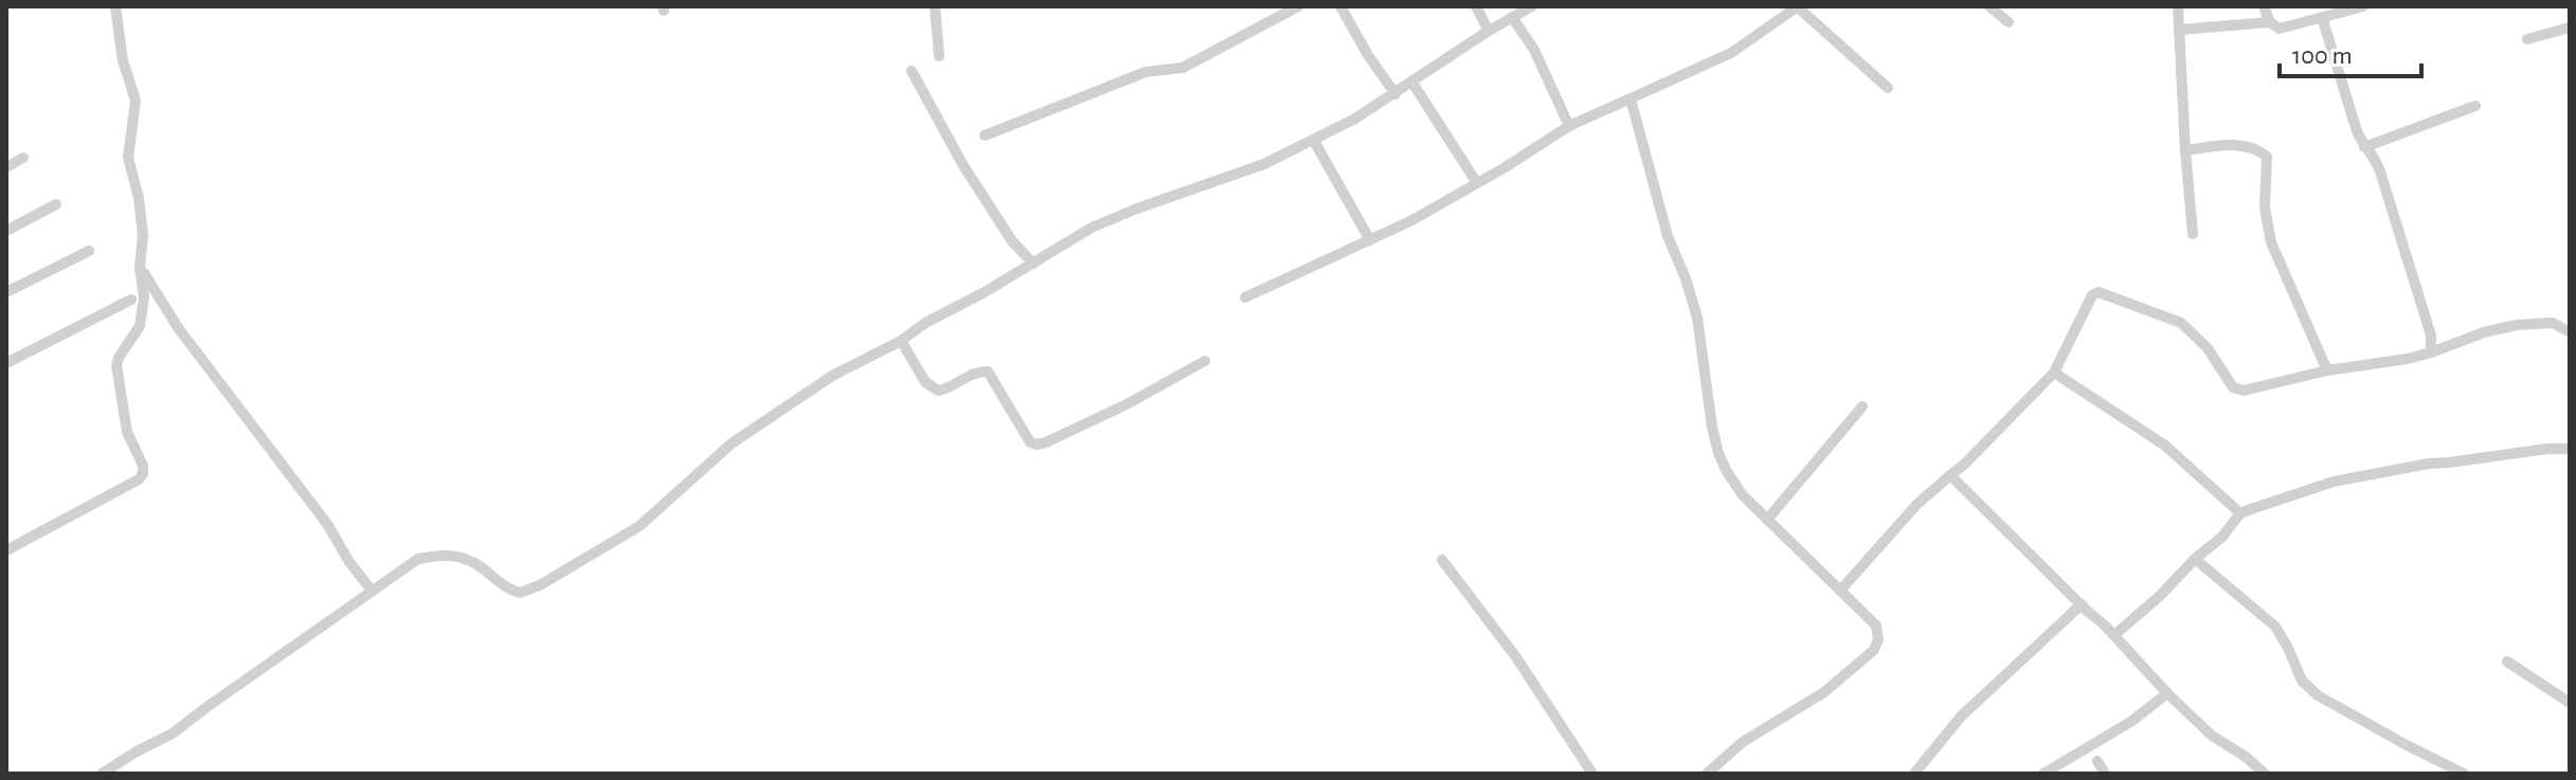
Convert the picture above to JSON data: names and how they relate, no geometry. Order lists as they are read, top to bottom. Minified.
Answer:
{"scale_bar":"100 m"}
